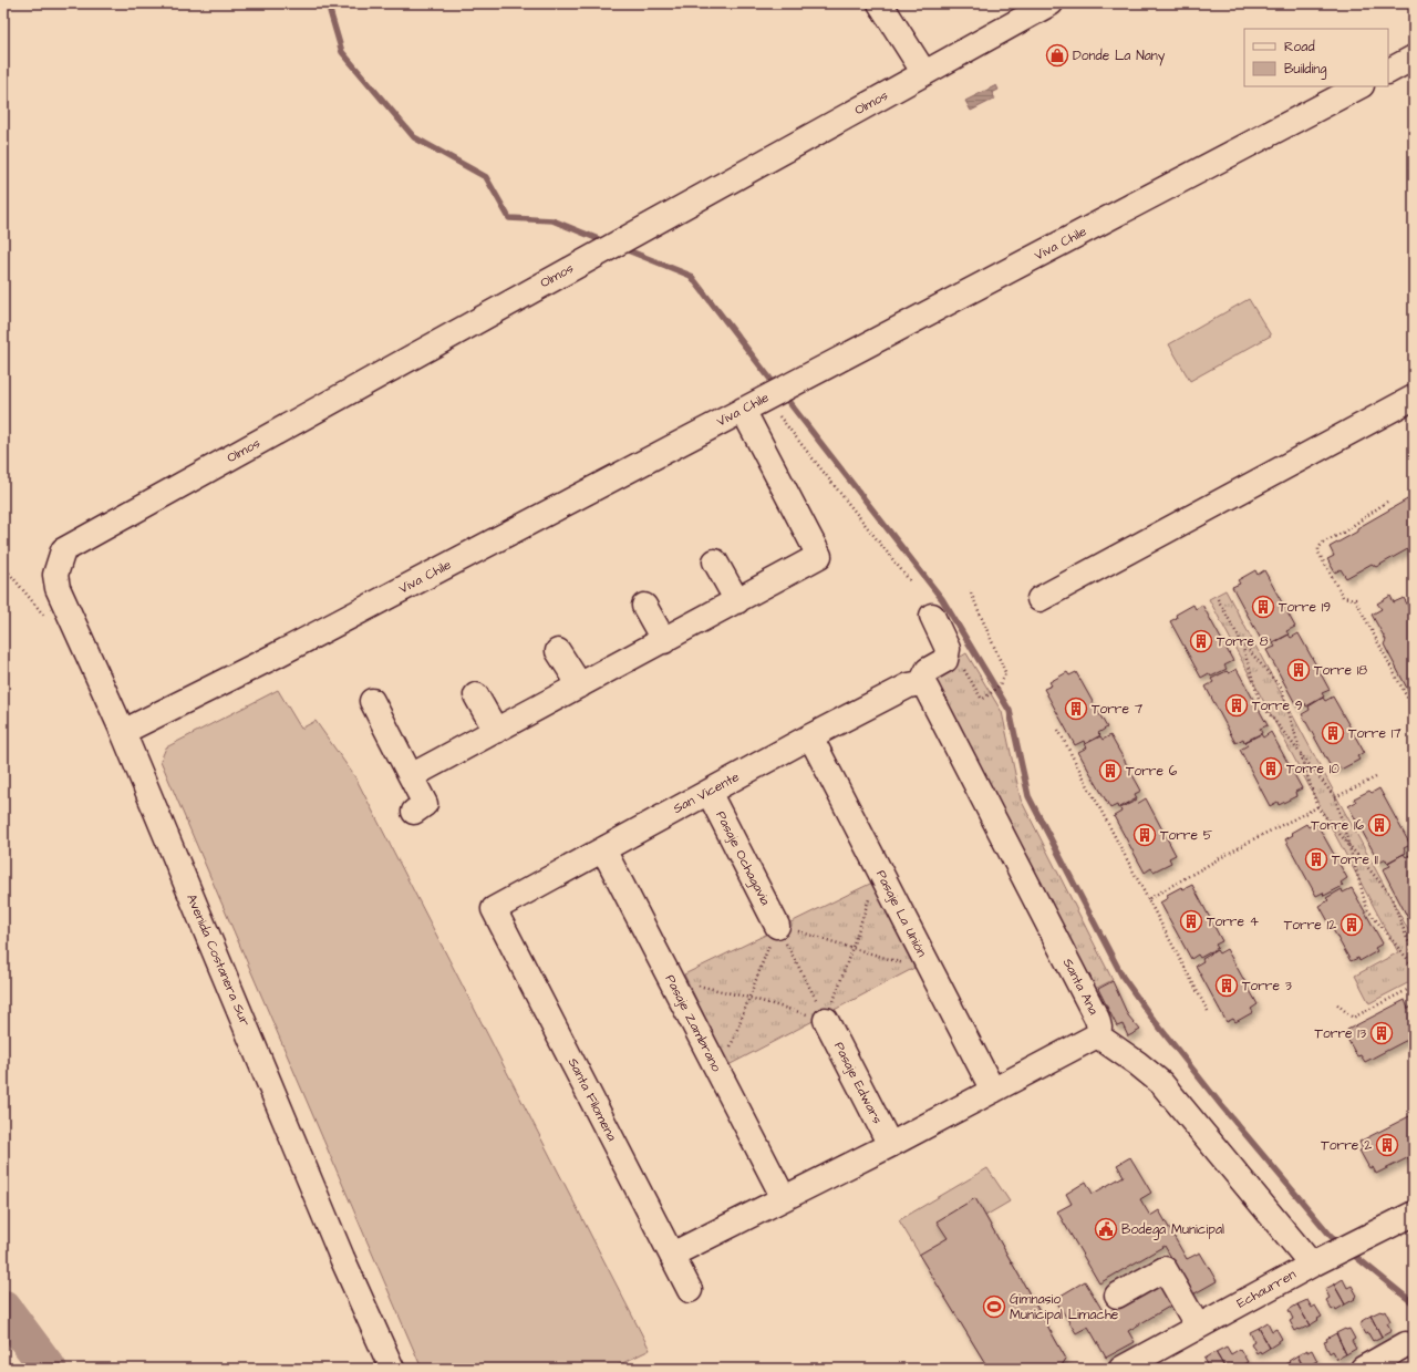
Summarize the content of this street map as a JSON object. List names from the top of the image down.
{
  "streets": {
    "street": [
      "Olmos",
      "Viva Chile",
      "San Vicente",
      "Pasaje Ochagavia",
      "Pasaje La Unión",
      "Avenida Costanera Sur",
      "Santa Ana",
      "Pasaje Zambrano",
      "Pasaje Edwars",
      "Santa Filomena",
      "Echaurren"
    ]
  },
  "crossings": [
    ["Olmos", "Avenida Costanera Sur"],
    ["Viva Chile", "Avenida Costanera Sur"],
    ["San Vicente", "Pasaje Ochagavia"],
    ["San Vicente", "Pasaje La Unión"],
    ["San Vicente", "Santa Ana"],
    ["San Vicente", "Pasaje Zambrano"],
    ["San Vicente", "Santa Filomena"]
  ],
  "places": {
    "shop": ["Donde La Nany"],
    "building": [
      "Torre 19",
      "Torre 8",
      "Torre 18",
      "Torre 9",
      "Torre 7",
      "Torre 17",
      "Torre 10",
      "Torre 6",
      "Torre 16",
      "Torre 5",
      "Torre 11",
      "Torre 4",
      "Torre 12",
      "Torre 3",
      "Torre 13",
      "Torre 2"
    ],
    "public building": ["Bodega Municipal"],
    "sports": ["Gimnasio Municipal Limache"]
  },
  "legend": ["Road", "Building"]
}
